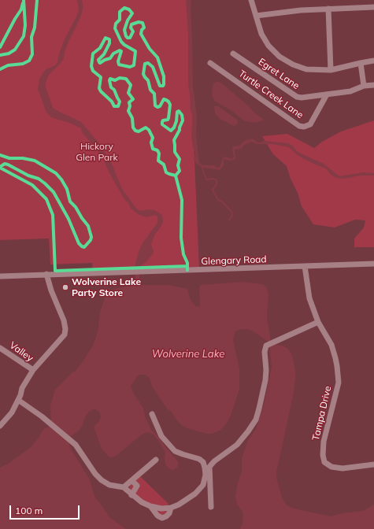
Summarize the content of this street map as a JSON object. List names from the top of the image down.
{
  "streets": {
    "street": [
      "Egret Lane",
      "Turtle Creek Lane",
      "Glengary Road",
      "Valley",
      "Tampa Drive"
    ]
  },
  "crossings": [
    ["Egret Lane", "Turtle Creek Lane"],
    ["Glengary Road", "Tampa Drive"]
  ],
  "water": ["Wolverine Lake"],
  "parks": ["Hickory Glen Park"],
  "places": ["Wolverine Lake Party Store"],
  "scale_bar": "100 m"
}
